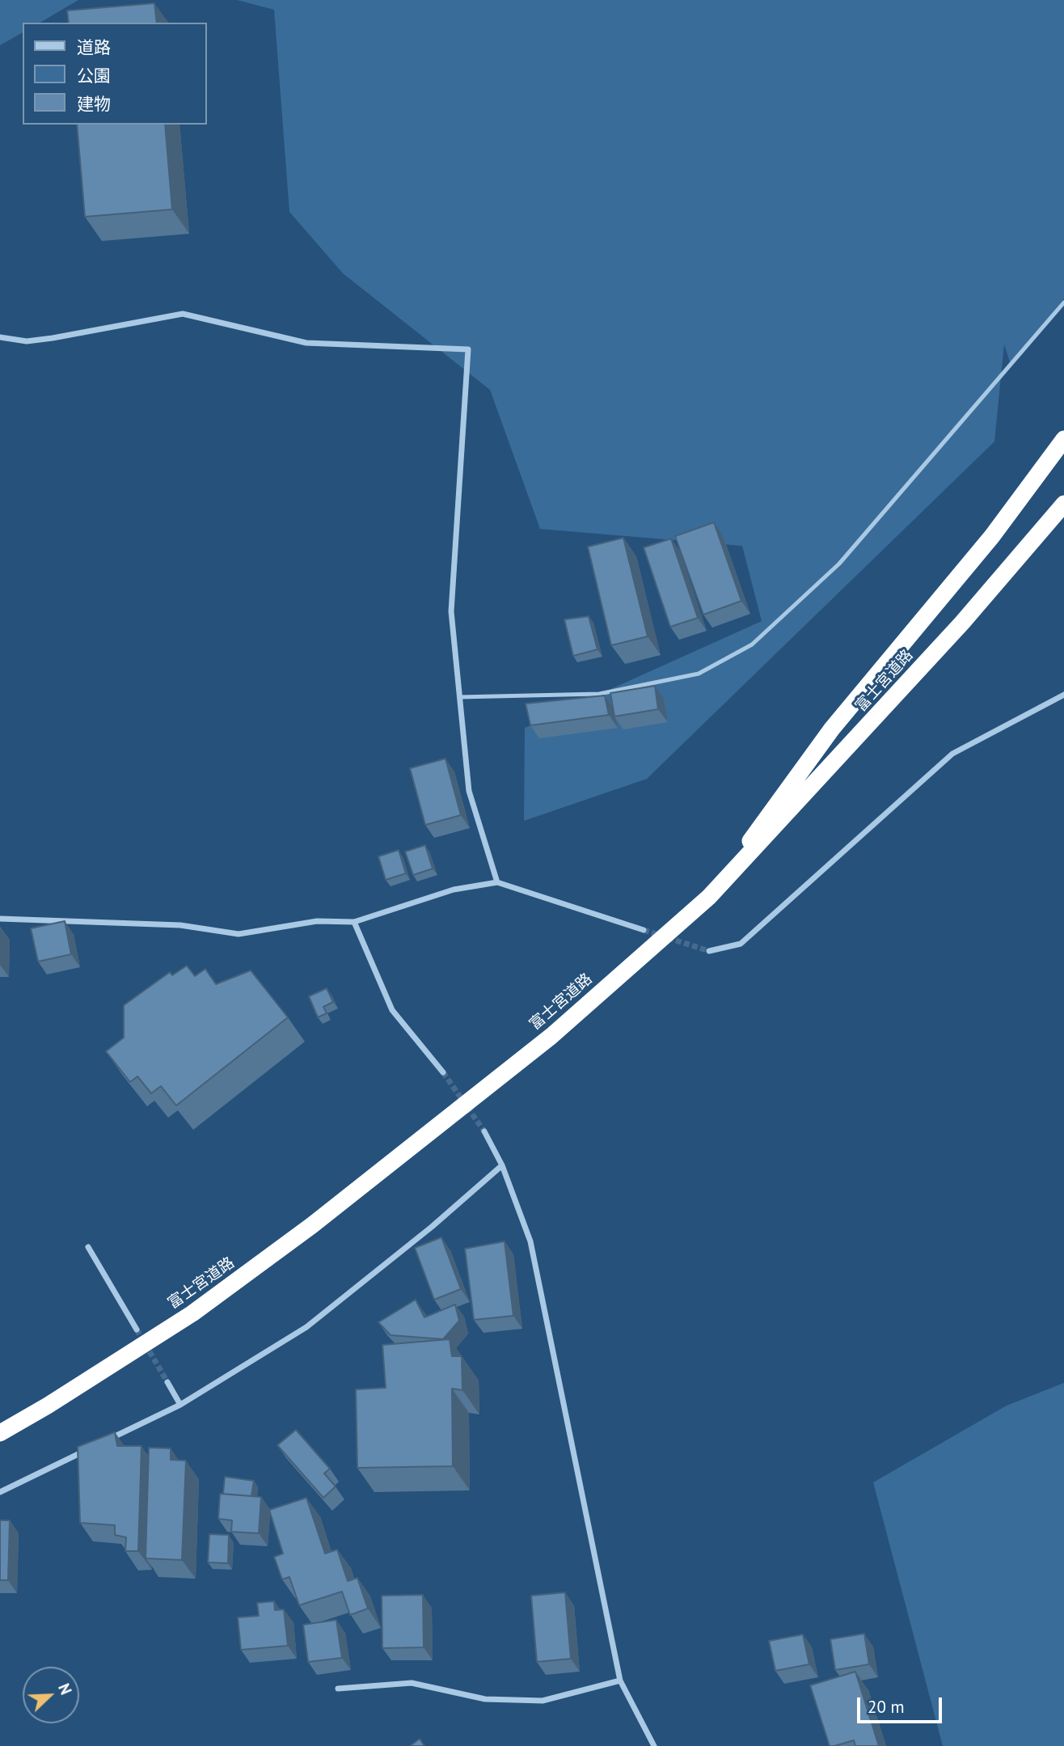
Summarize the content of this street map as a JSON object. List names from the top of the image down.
{
  "streets": {
    "highway": ["富士宮道路"]
  },
  "legend": ["道路", "公園", "建物"],
  "scale_bar": "20 m",
  "north": "top right"
}
